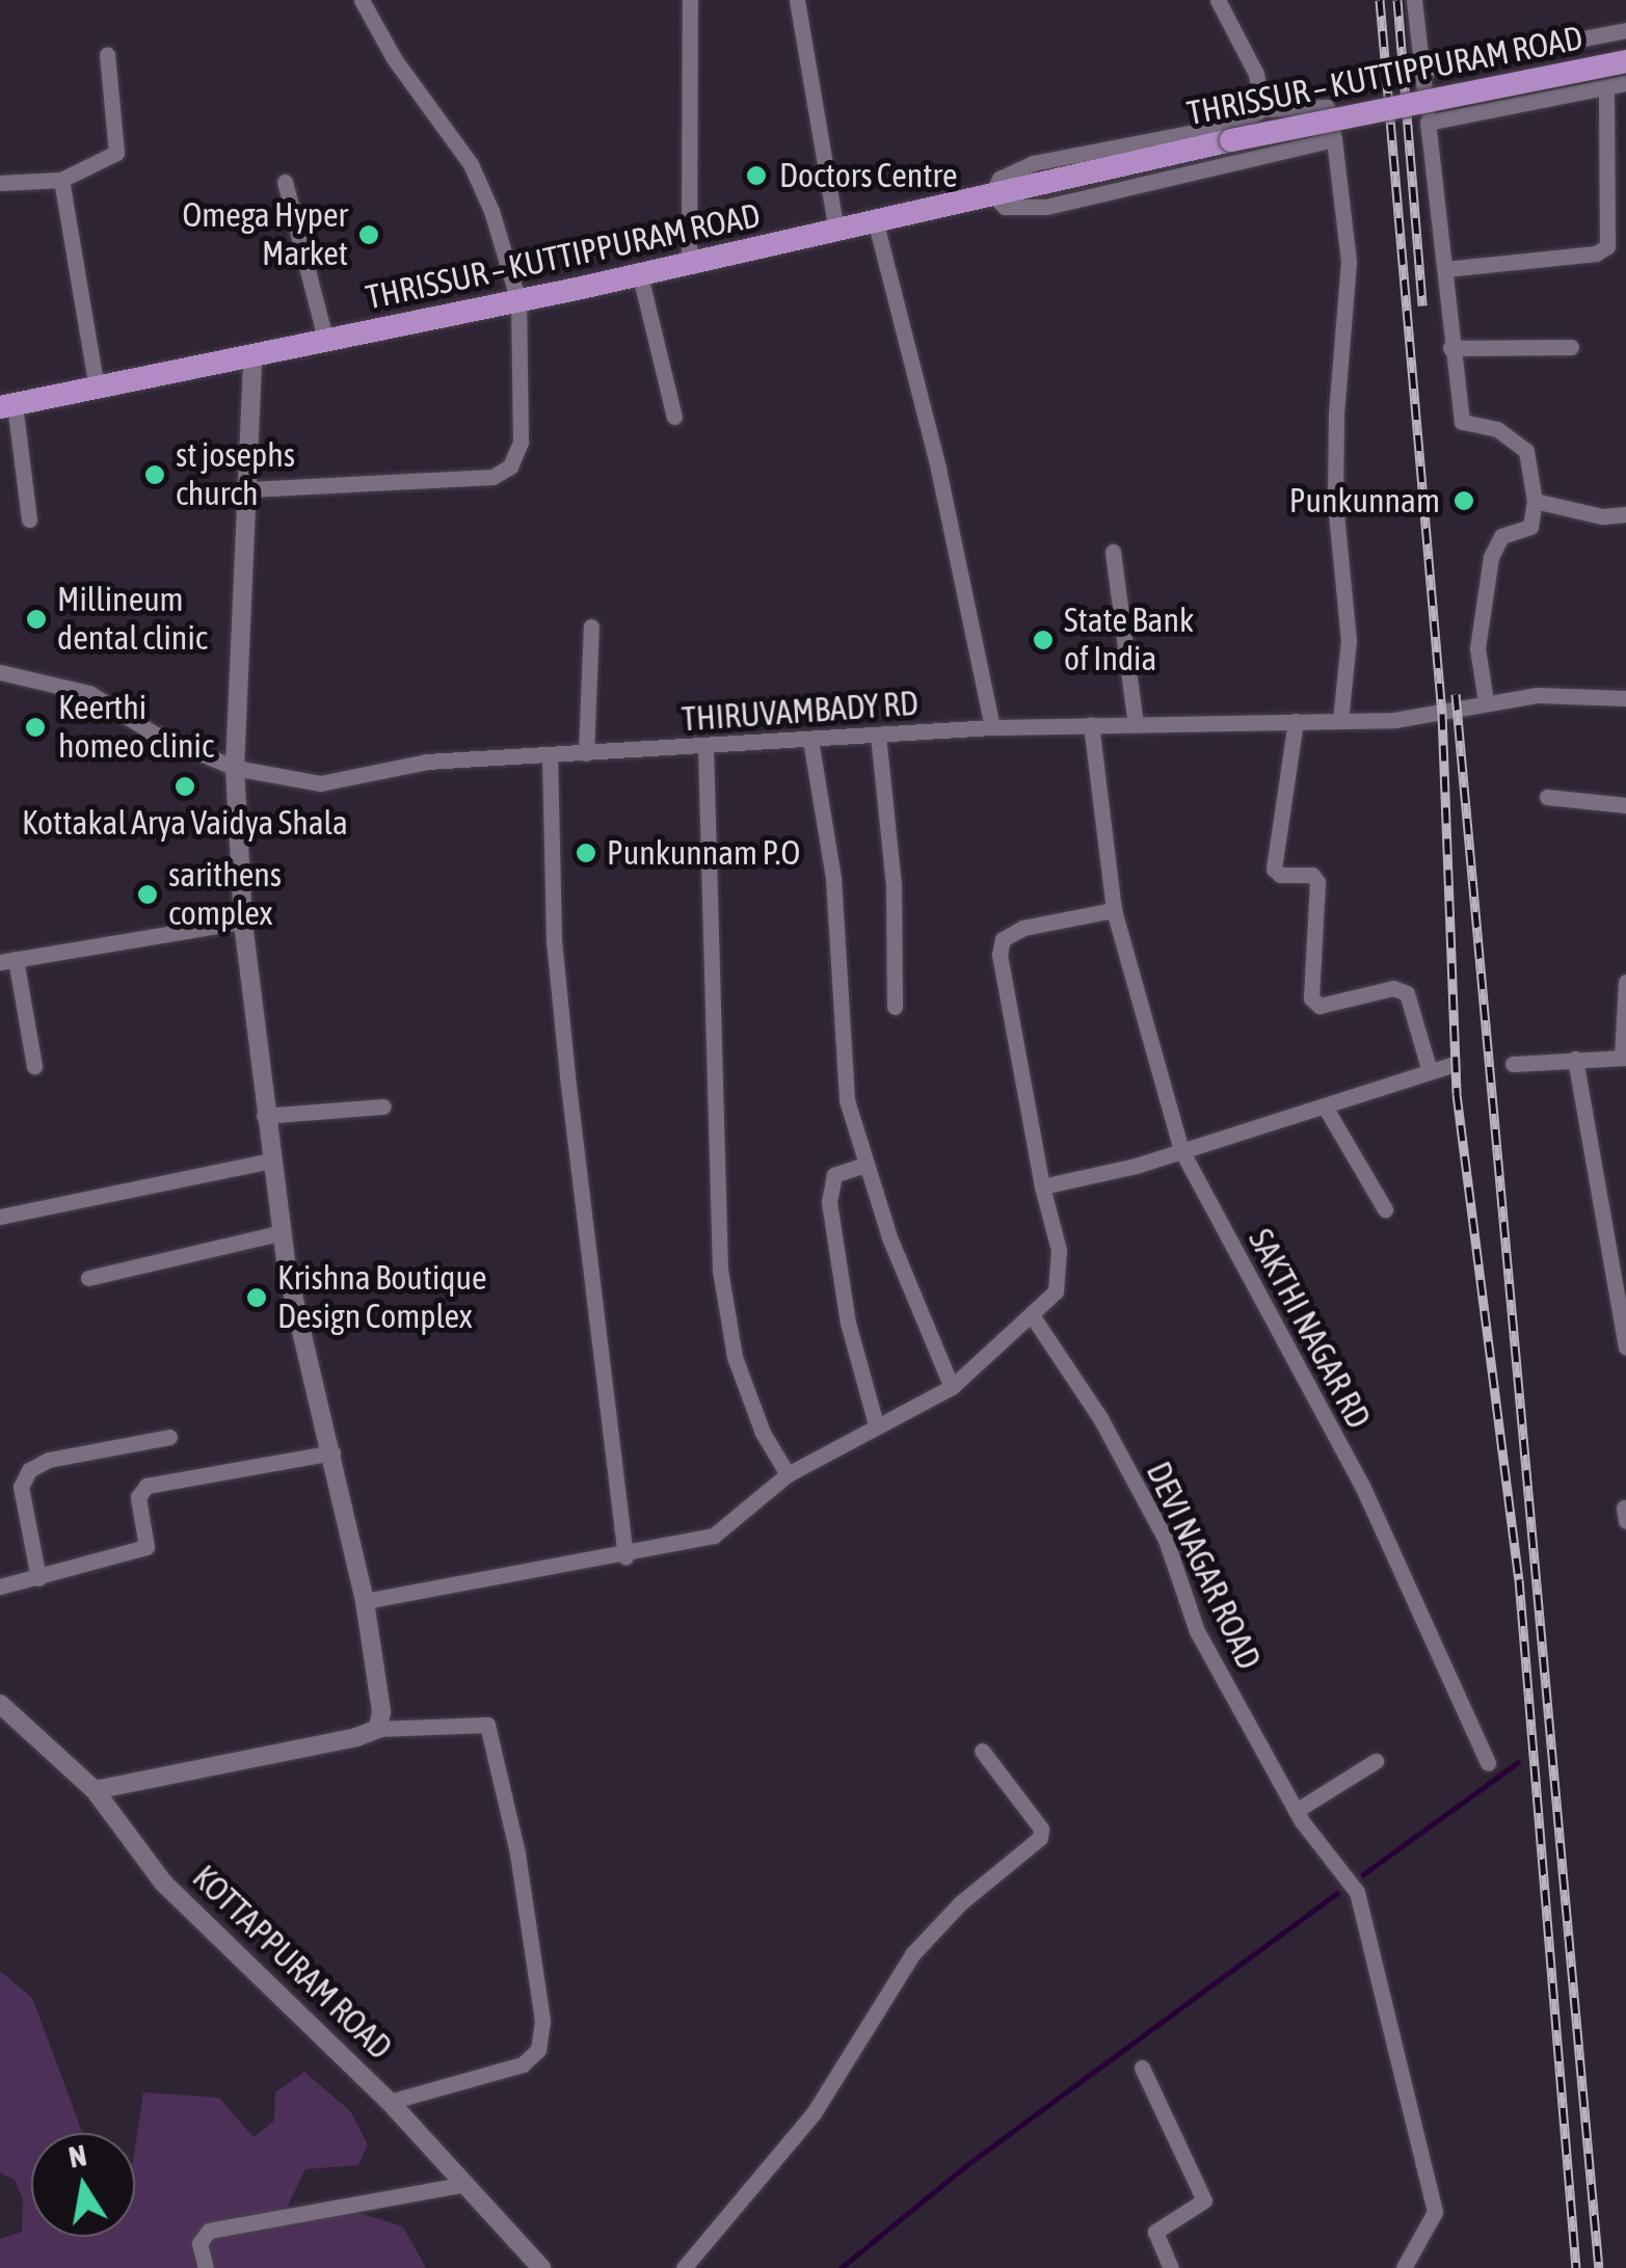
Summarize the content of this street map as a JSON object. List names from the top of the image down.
{
  "streets": {
    "main road": ["THRISSUR – KUTTIPPURAM ROAD"],
    "street": [
      "THIRUVAMBADY RD",
      "SAKTHI NAGAR RD",
      "DEVI NAGAR ROAD",
      "KOTTAPPURAM ROAD"
    ]
  },
  "crossings": [
    ["THIRUVAMBADY RD", "SAKTHI NAGAR RD"]
  ],
  "places": [
    "Doctors Centre",
    "Omega Hyper Market",
    "st josephs church",
    "Punkunnam",
    "Millineum dental clinic",
    "State Bank of India",
    "Keerthi homeo clinic",
    "Kottakal Arya Vaidya Shala",
    "Punkunnam P.O",
    "sarithens complex",
    "Krishna Boutique Design Complex"
  ],
  "north": "top"
}
